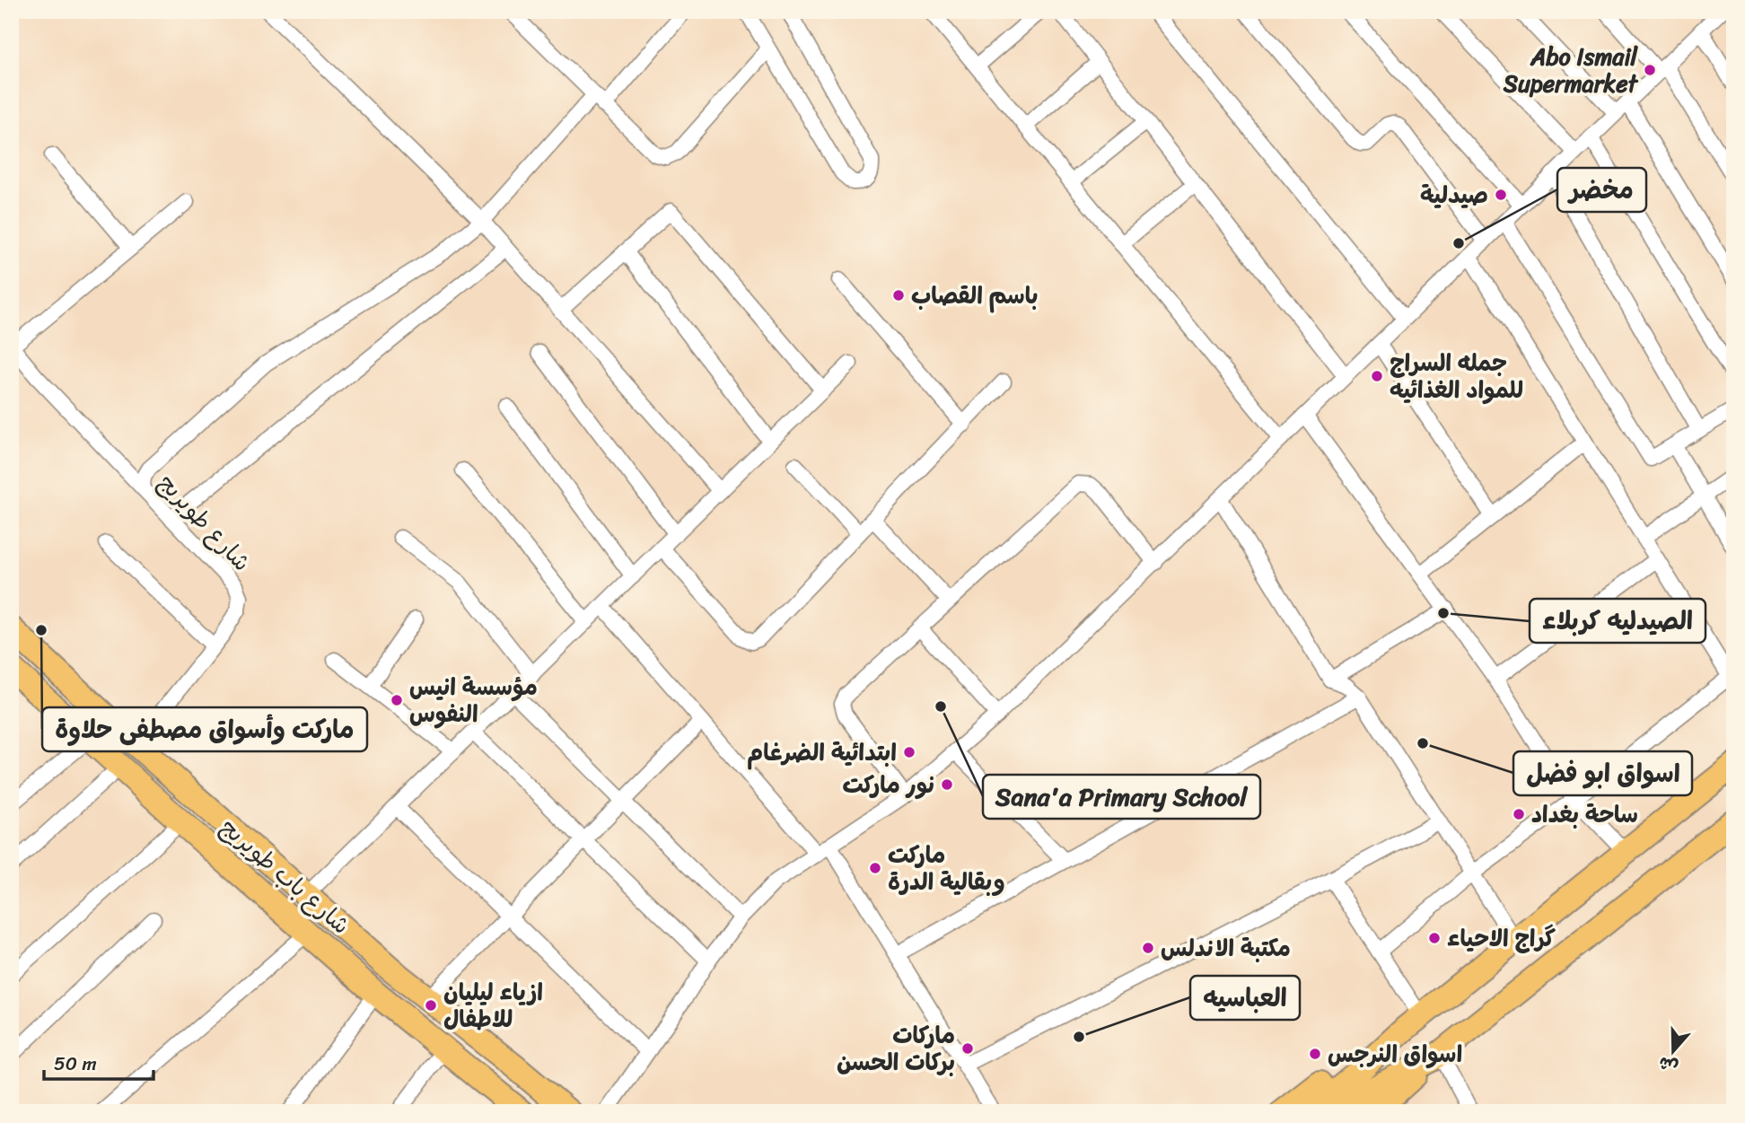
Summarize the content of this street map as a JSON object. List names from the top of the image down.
{
  "streets": {
    "main road": ["شارع باب طويريج"],
    "street": ["شارع طويريج"]
  },
  "crossings": [
    ["شارع طويريج", "شارع باب طويريج"]
  ],
  "places": [
    "Abo Ismail Supermarket",
    "صيدلية",
    "مخضر",
    "باسم القصاب",
    "جمله السراج للمواد الغذائيه",
    "الصيدليه كربلاء",
    "ماركت وأسواق مصطفى حلاوة",
    "مؤسسة انيس النفوس",
    "Sana'a Primary School",
    "اسواق ابو فضل",
    "ابتدائية الضرغام",
    "نور ماركت",
    "ساحة بغداد",
    "ماركت وبقالية الدرة",
    "گراج الاحياء",
    "مكتبة الاندلس",
    "ازياء ليليان للاطفال",
    "العباسيه",
    "ماركات بركات الحسن",
    "اسواق النرجس"
  ],
  "scale_bar": "50 m",
  "north": "bottom"
}
